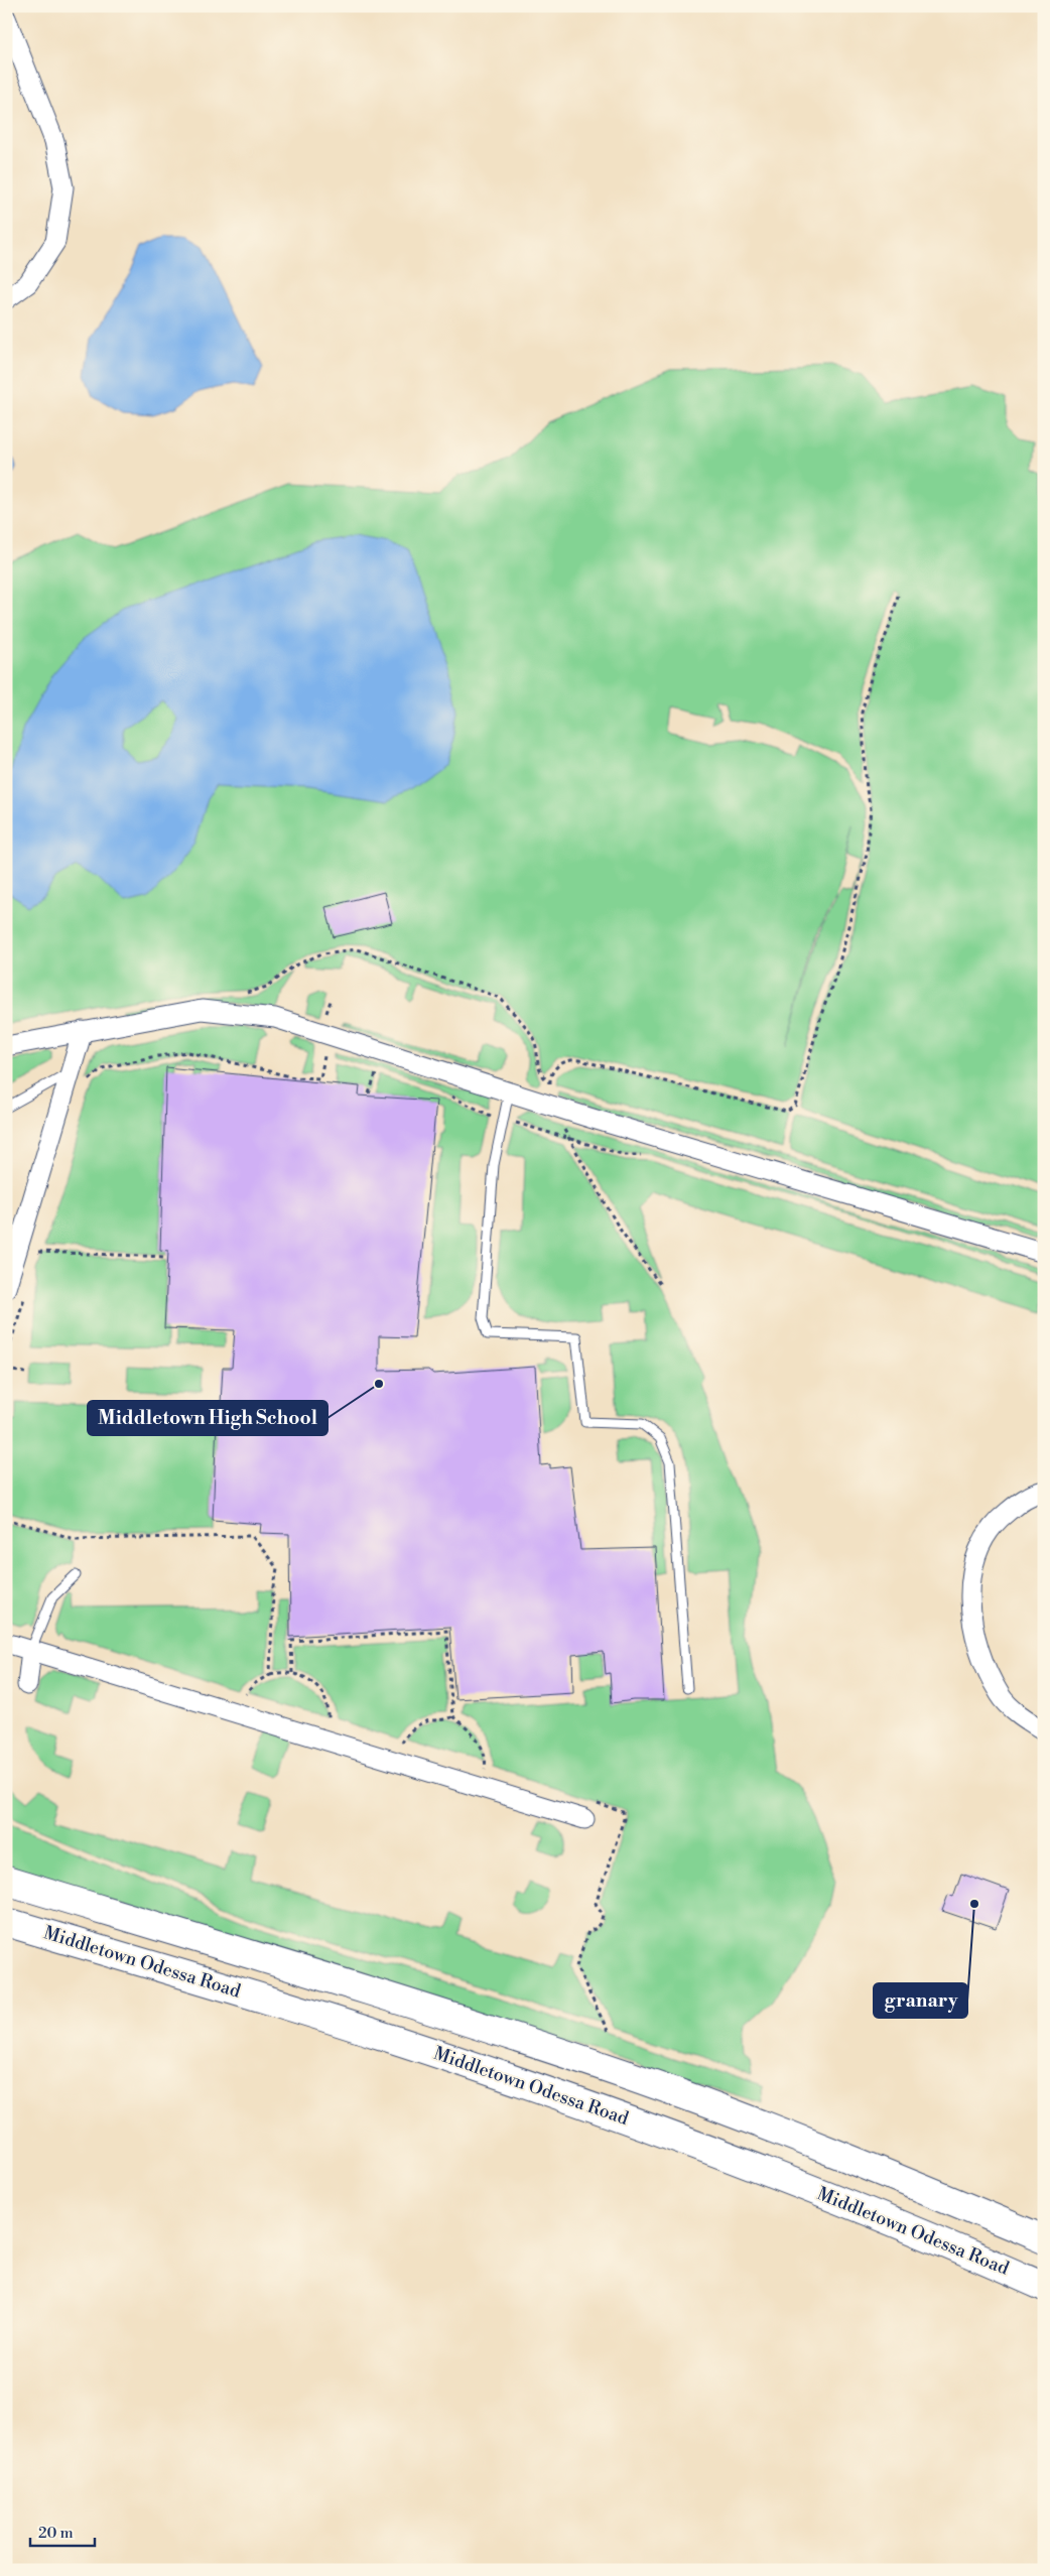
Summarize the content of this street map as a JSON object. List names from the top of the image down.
{
  "streets": {
    "main road": ["Middletown Odessa Road"]
  },
  "places": ["Middletown High School", "granary"],
  "scale_bar": "20 m"
}
